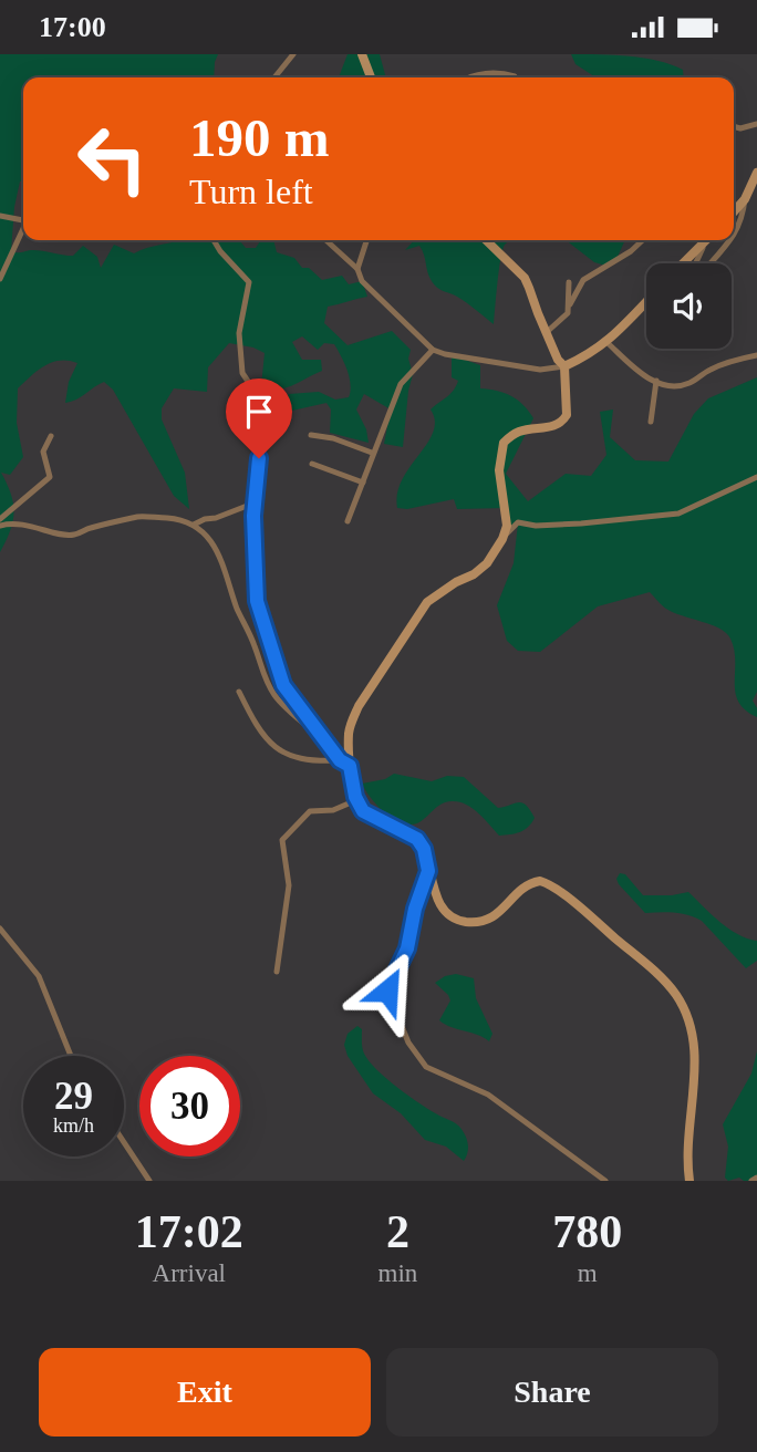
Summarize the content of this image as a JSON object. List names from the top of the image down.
{
  "page": {
    "status": "17:00",
    "turn": ["190 m", "Turn left"],
    "speed": "29 km/h",
    "limit": "30",
    "eta": [
      "17:02",
      "Arrival",
      "2",
      "min",
      "780",
      "m"
    ],
    "buttons": ["Exit", "Share"]
  }
}
